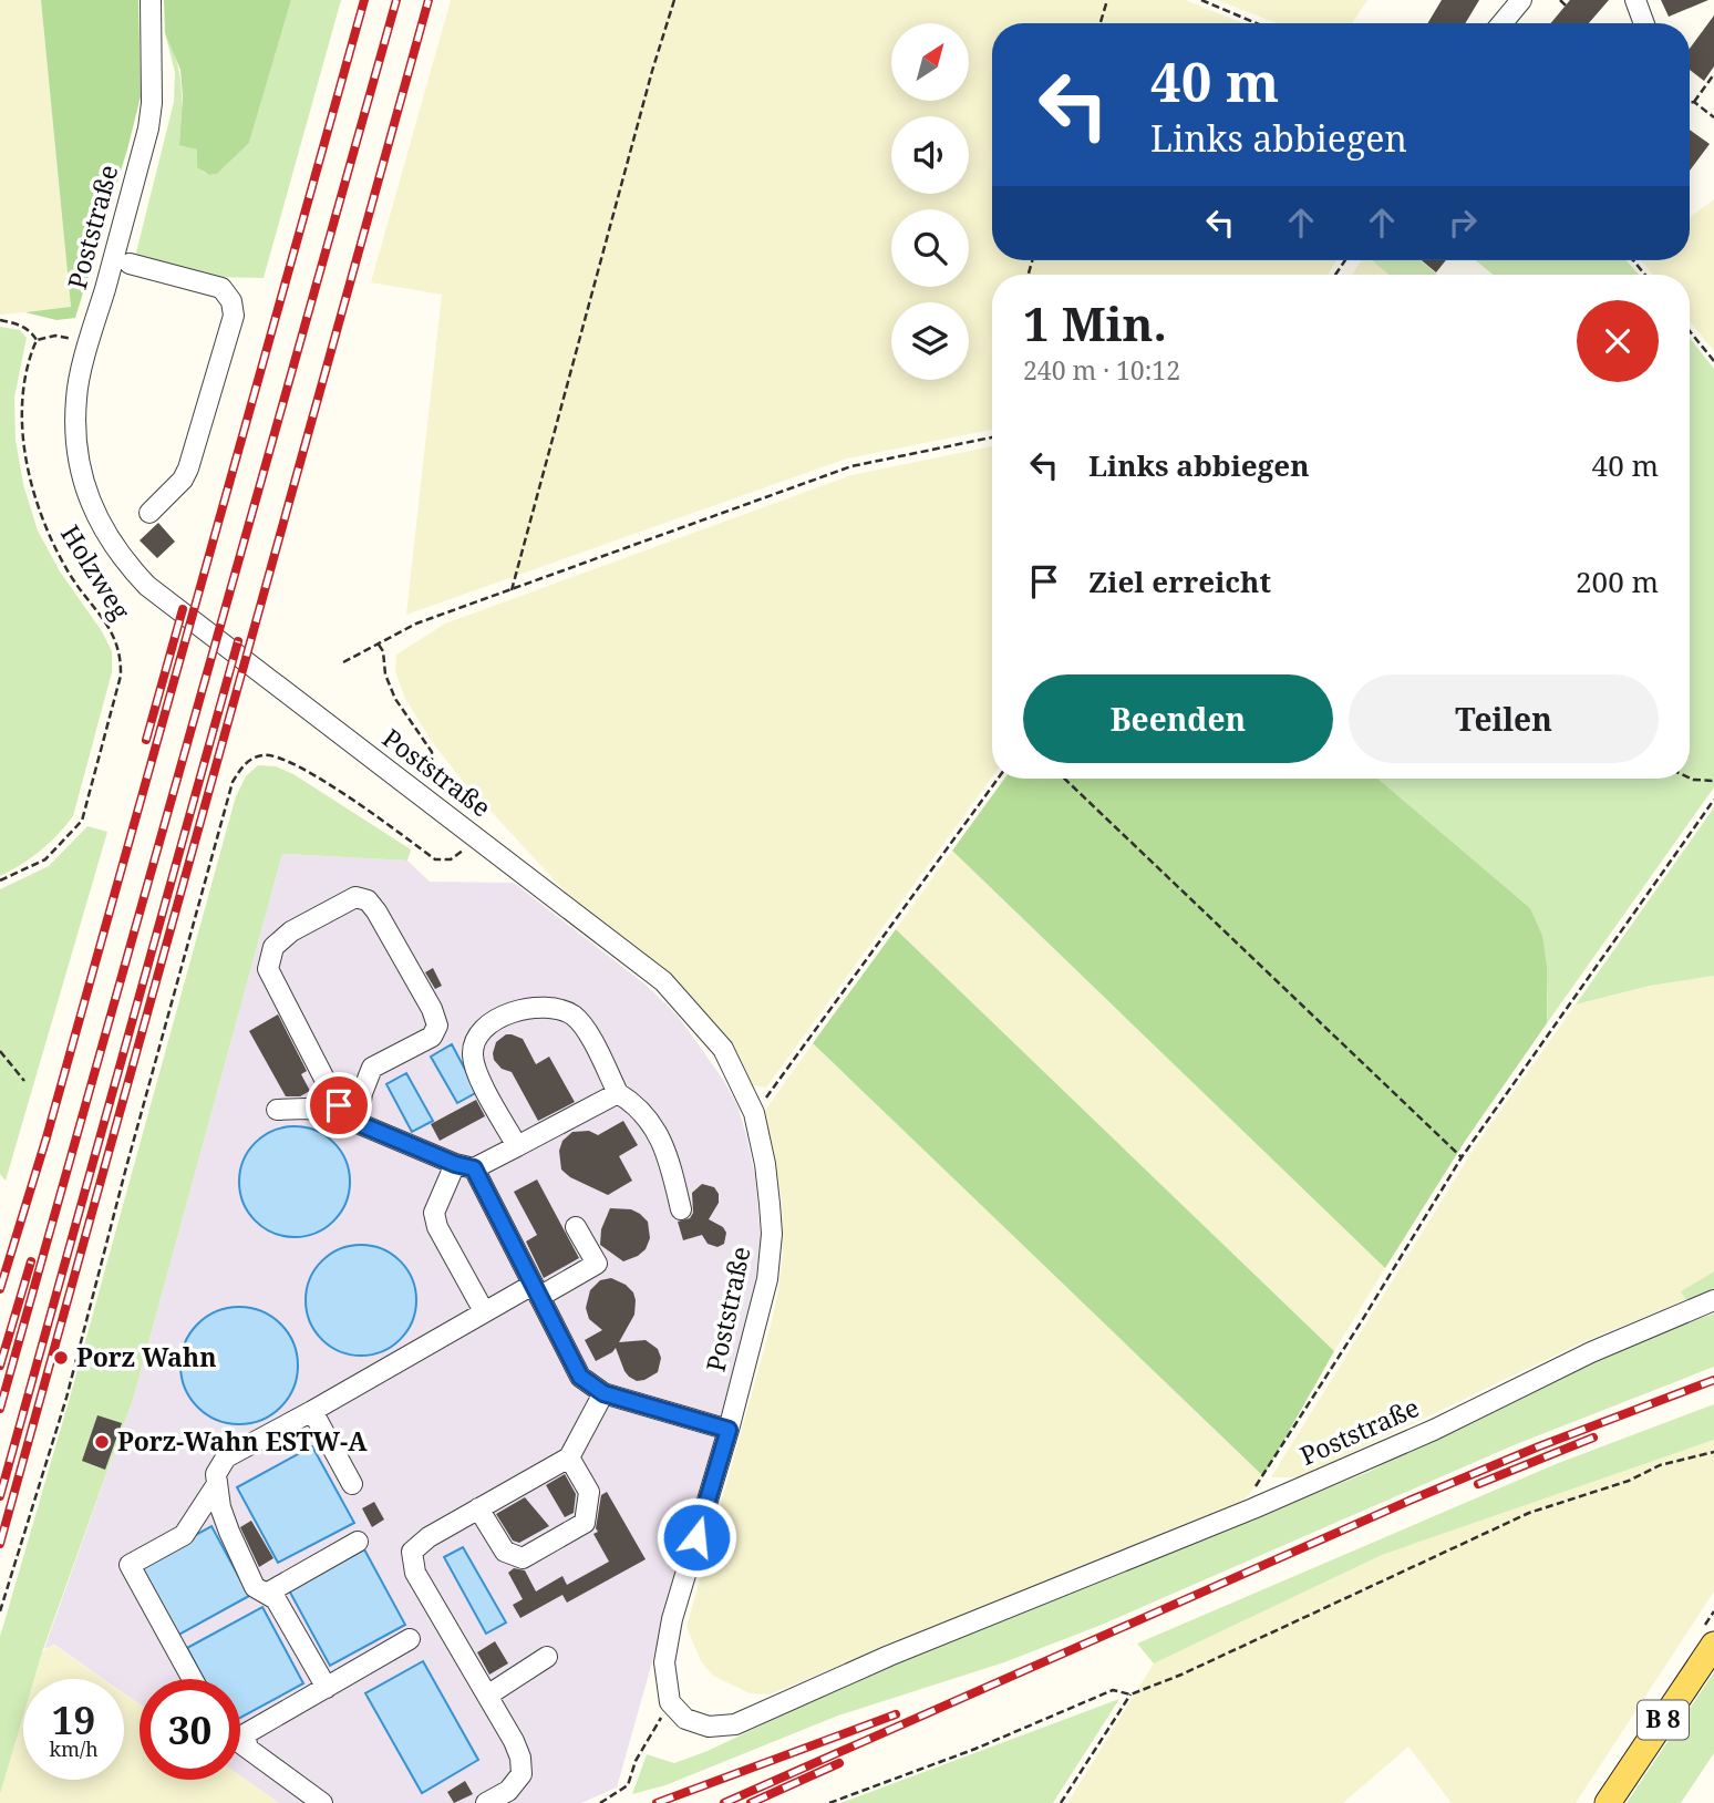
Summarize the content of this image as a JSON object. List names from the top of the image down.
{
  "streets": {
    "main road": ["B 8"],
    "street": ["Poststraße"],
    "path": ["Holzweg"]
  },
  "places": ["Porz Wahn", "Porz-Wahn ESTW-A"],
  "north": "top right",
  "page": {
    "turn": ["40 m", "Links abbiegen"],
    "heading": ["1 Min.", "240 m · 10:12"],
    "list": [
      {
        "name": "Links abbiegen",
        "value": "40 m"
      },
      {
        "name": "Ziel erreicht",
        "value": "200 m"
      }
    ],
    "buttons": ["Beenden", "Teilen"],
    "speed": "19 km/h",
    "limit": "30"
  }
}
